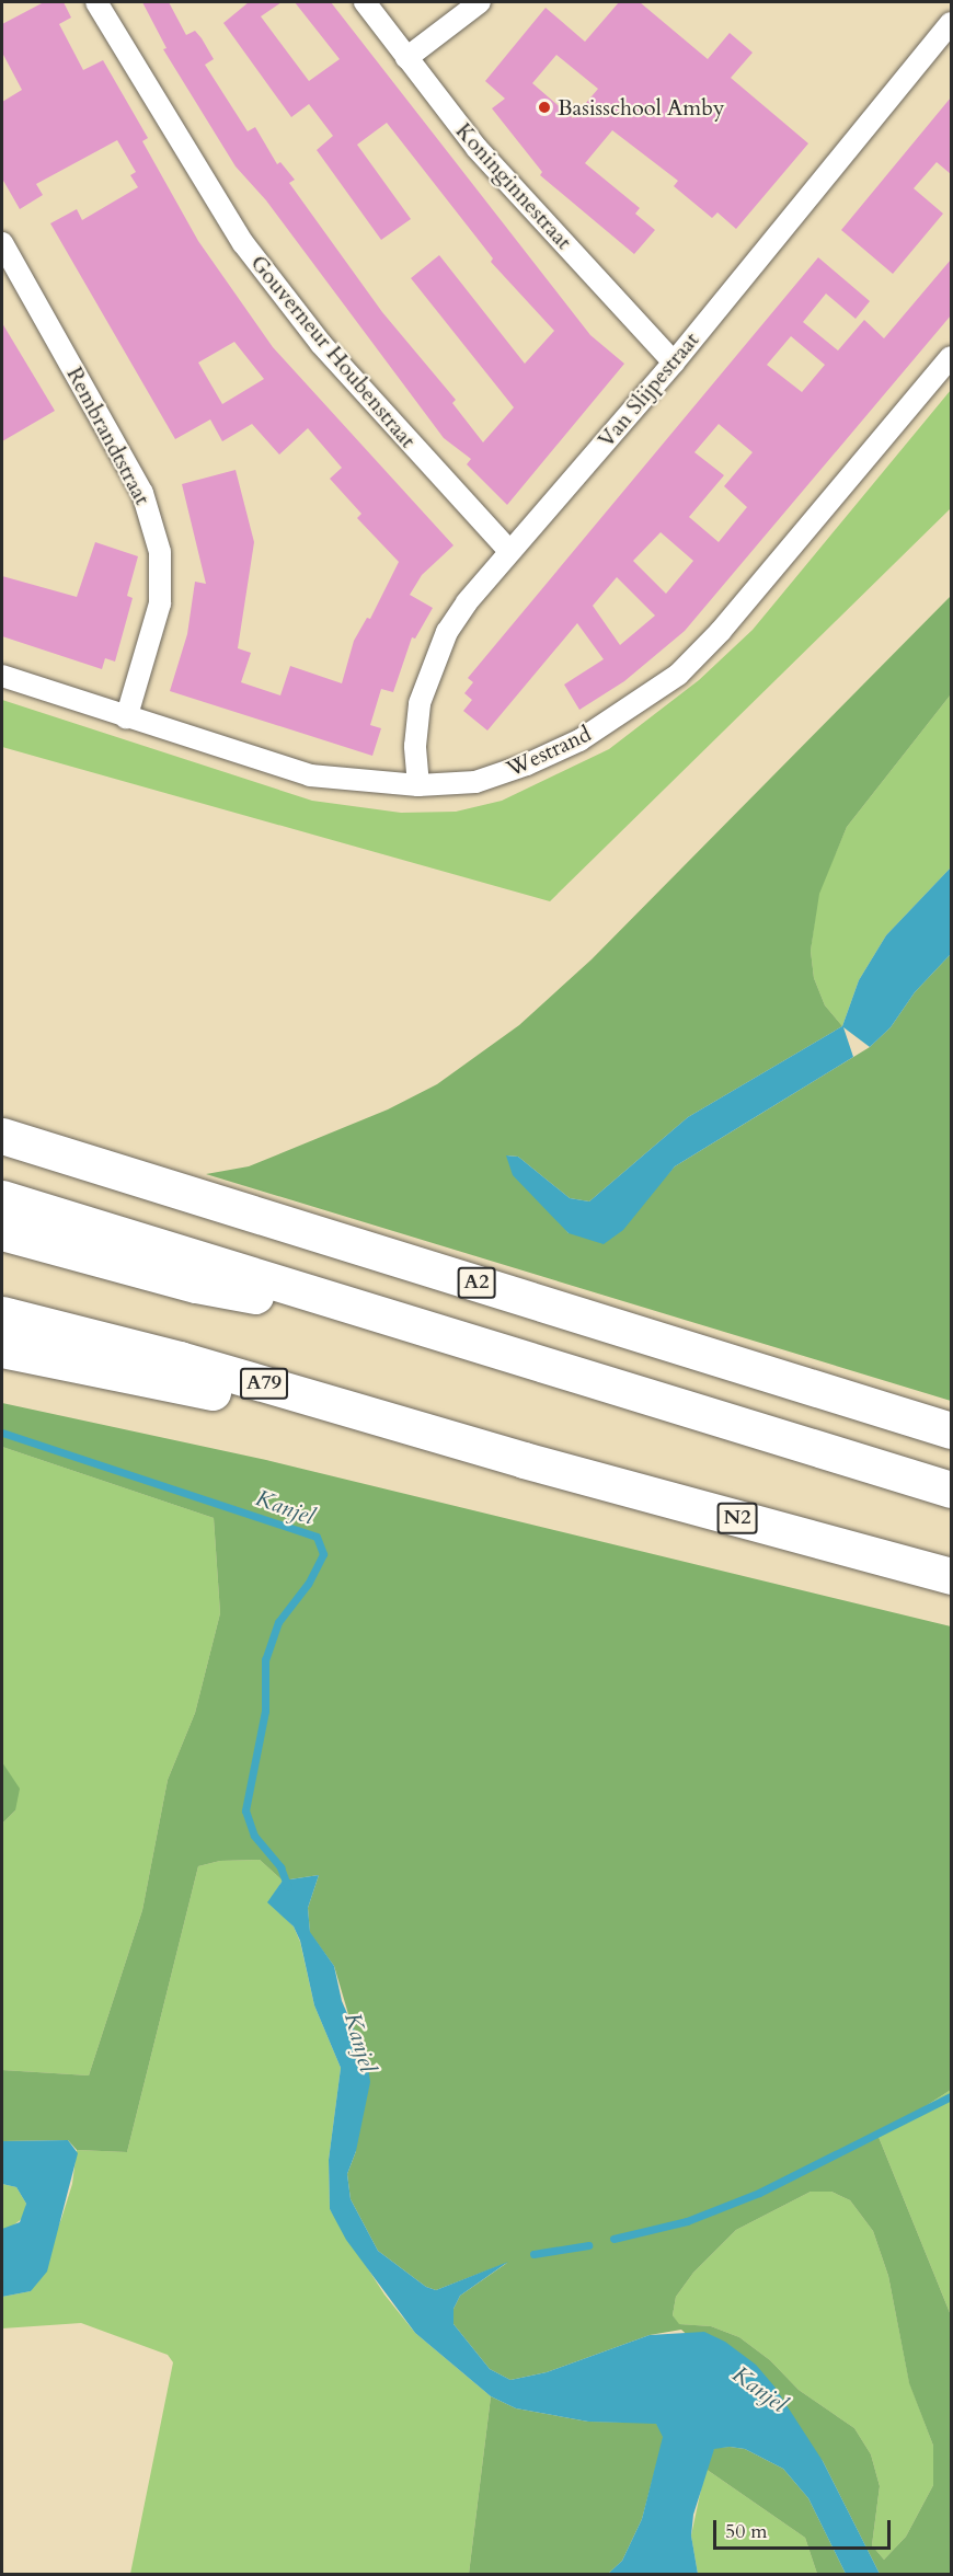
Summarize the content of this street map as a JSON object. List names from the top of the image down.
{
  "streets": {
    "highway": ["A2", "A79", "N2"],
    "street": [
      "Koninginnestraat",
      "Gouverneur Houbenstraat",
      "Van Slijpestraat",
      "Rembrandtstraat",
      "Westrand"
    ]
  },
  "crossings": [
    ["Koninginnestraat", "Van Slijpestraat"],
    ["Gouverneur Houbenstraat", "Van Slijpestraat"],
    ["Van Slijpestraat", "Westrand"],
    ["Rembrandtstraat", "Westrand"],
    ["A79", "N2"]
  ],
  "water": ["Kanjel"],
  "places": ["Basisschool Amby"],
  "scale_bar": "50 m"
}
